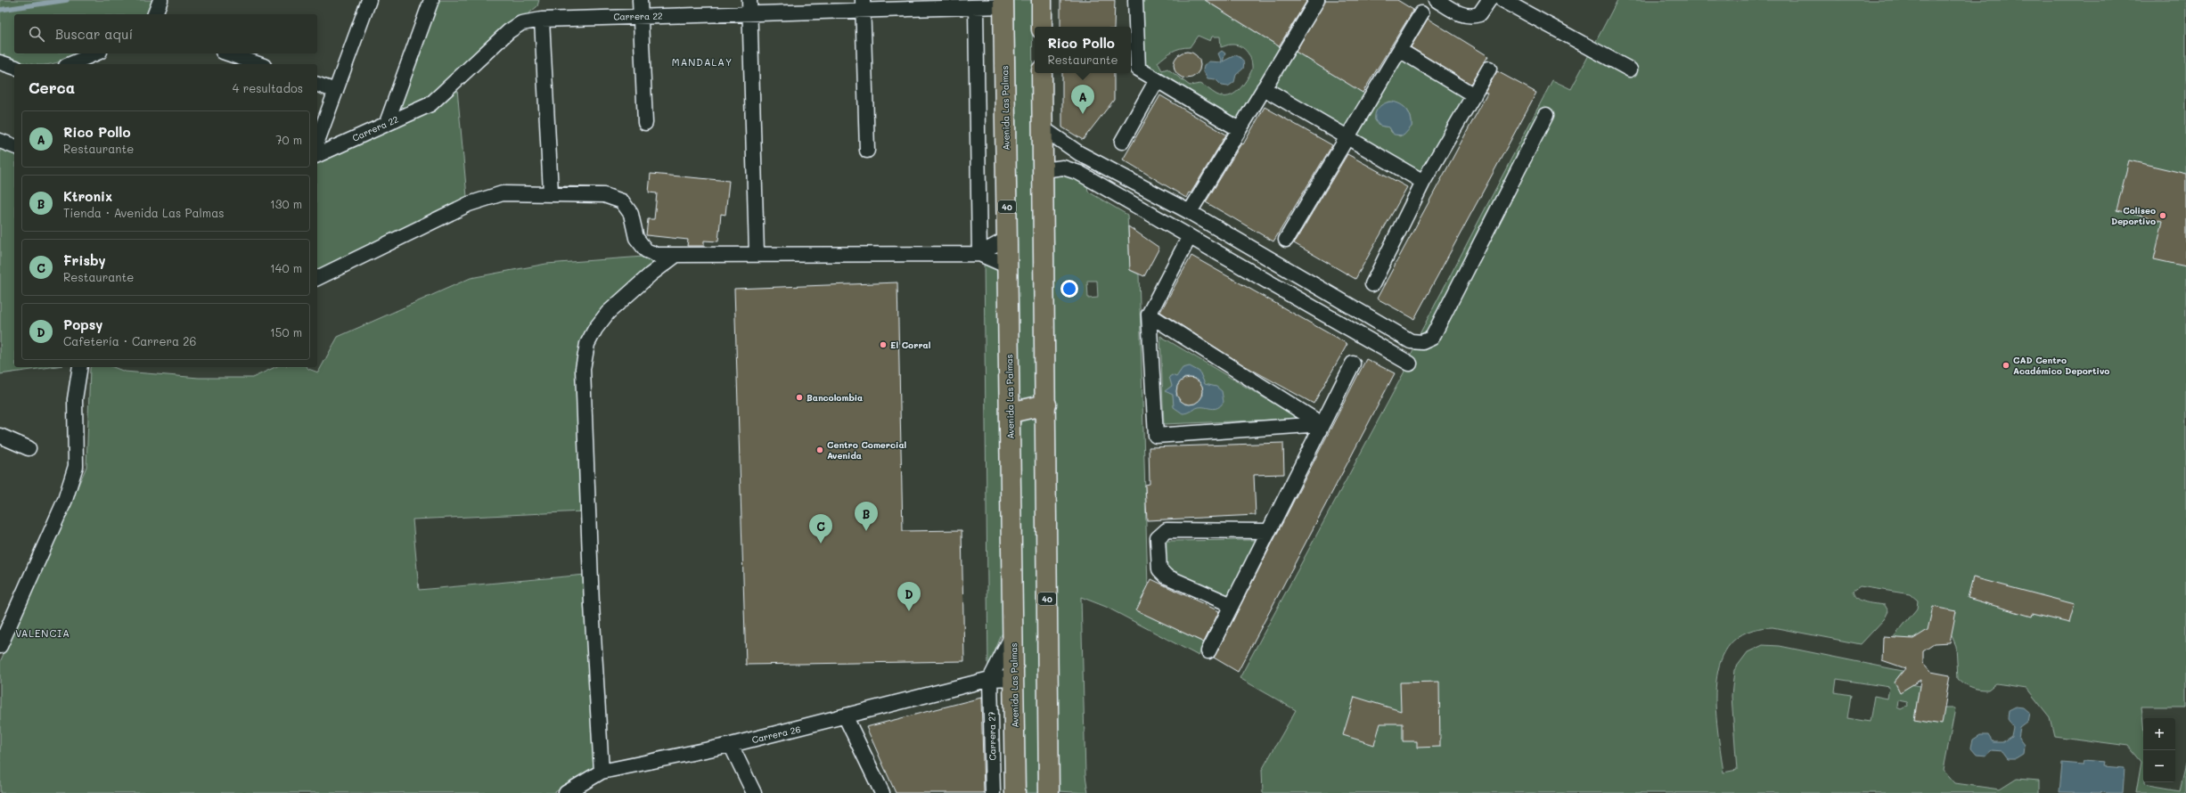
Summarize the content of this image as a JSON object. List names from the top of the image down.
{
  "streets": {
    "main road": ["Avenida Las Palmas", "40"],
    "street": ["Carrera 22", "Carrera 26", "Carrera 27"]
  },
  "crossings": [
    ["Carrera 22", "Avenida Las Palmas"],
    ["Avenida Las Palmas", "Carrera 26"],
    ["Carrera 26", "Carrera 27"]
  ],
  "districts": ["MANDALAY", "VALENCIA"],
  "places": [
    "Coliseo Deportivo",
    "El Corral",
    "CAD Centro Académico Deportivo",
    "Bancolombia",
    "Centro Comercial Avenida"
  ],
  "page": {
    "search": "Buscar aquí",
    "popup": ["Rico Pollo", "Restaurante"],
    "heading": ["Cerca", "4 resultados"],
    "pins": [
      "A",
      "B",
      "C",
      "D"
    ],
    "list": [
      {
        "mark": "A",
        "name": "Rico Pollo",
        "note": "Restaurante",
        "value": "70 m"
      },
      {
        "mark": "B",
        "name": "Ktronix",
        "note": "Tienda · Avenida Las Palmas",
        "value": "130 m"
      },
      {
        "mark": "C",
        "name": "Frisby",
        "note": "Restaurante",
        "value": "140 m"
      },
      {
        "mark": "D",
        "name": "Popsy",
        "note": "Cafetería · Carrera 26",
        "value": "150 m"
      }
    ],
    "map_buttons": ["+", "−"]
  }
}
